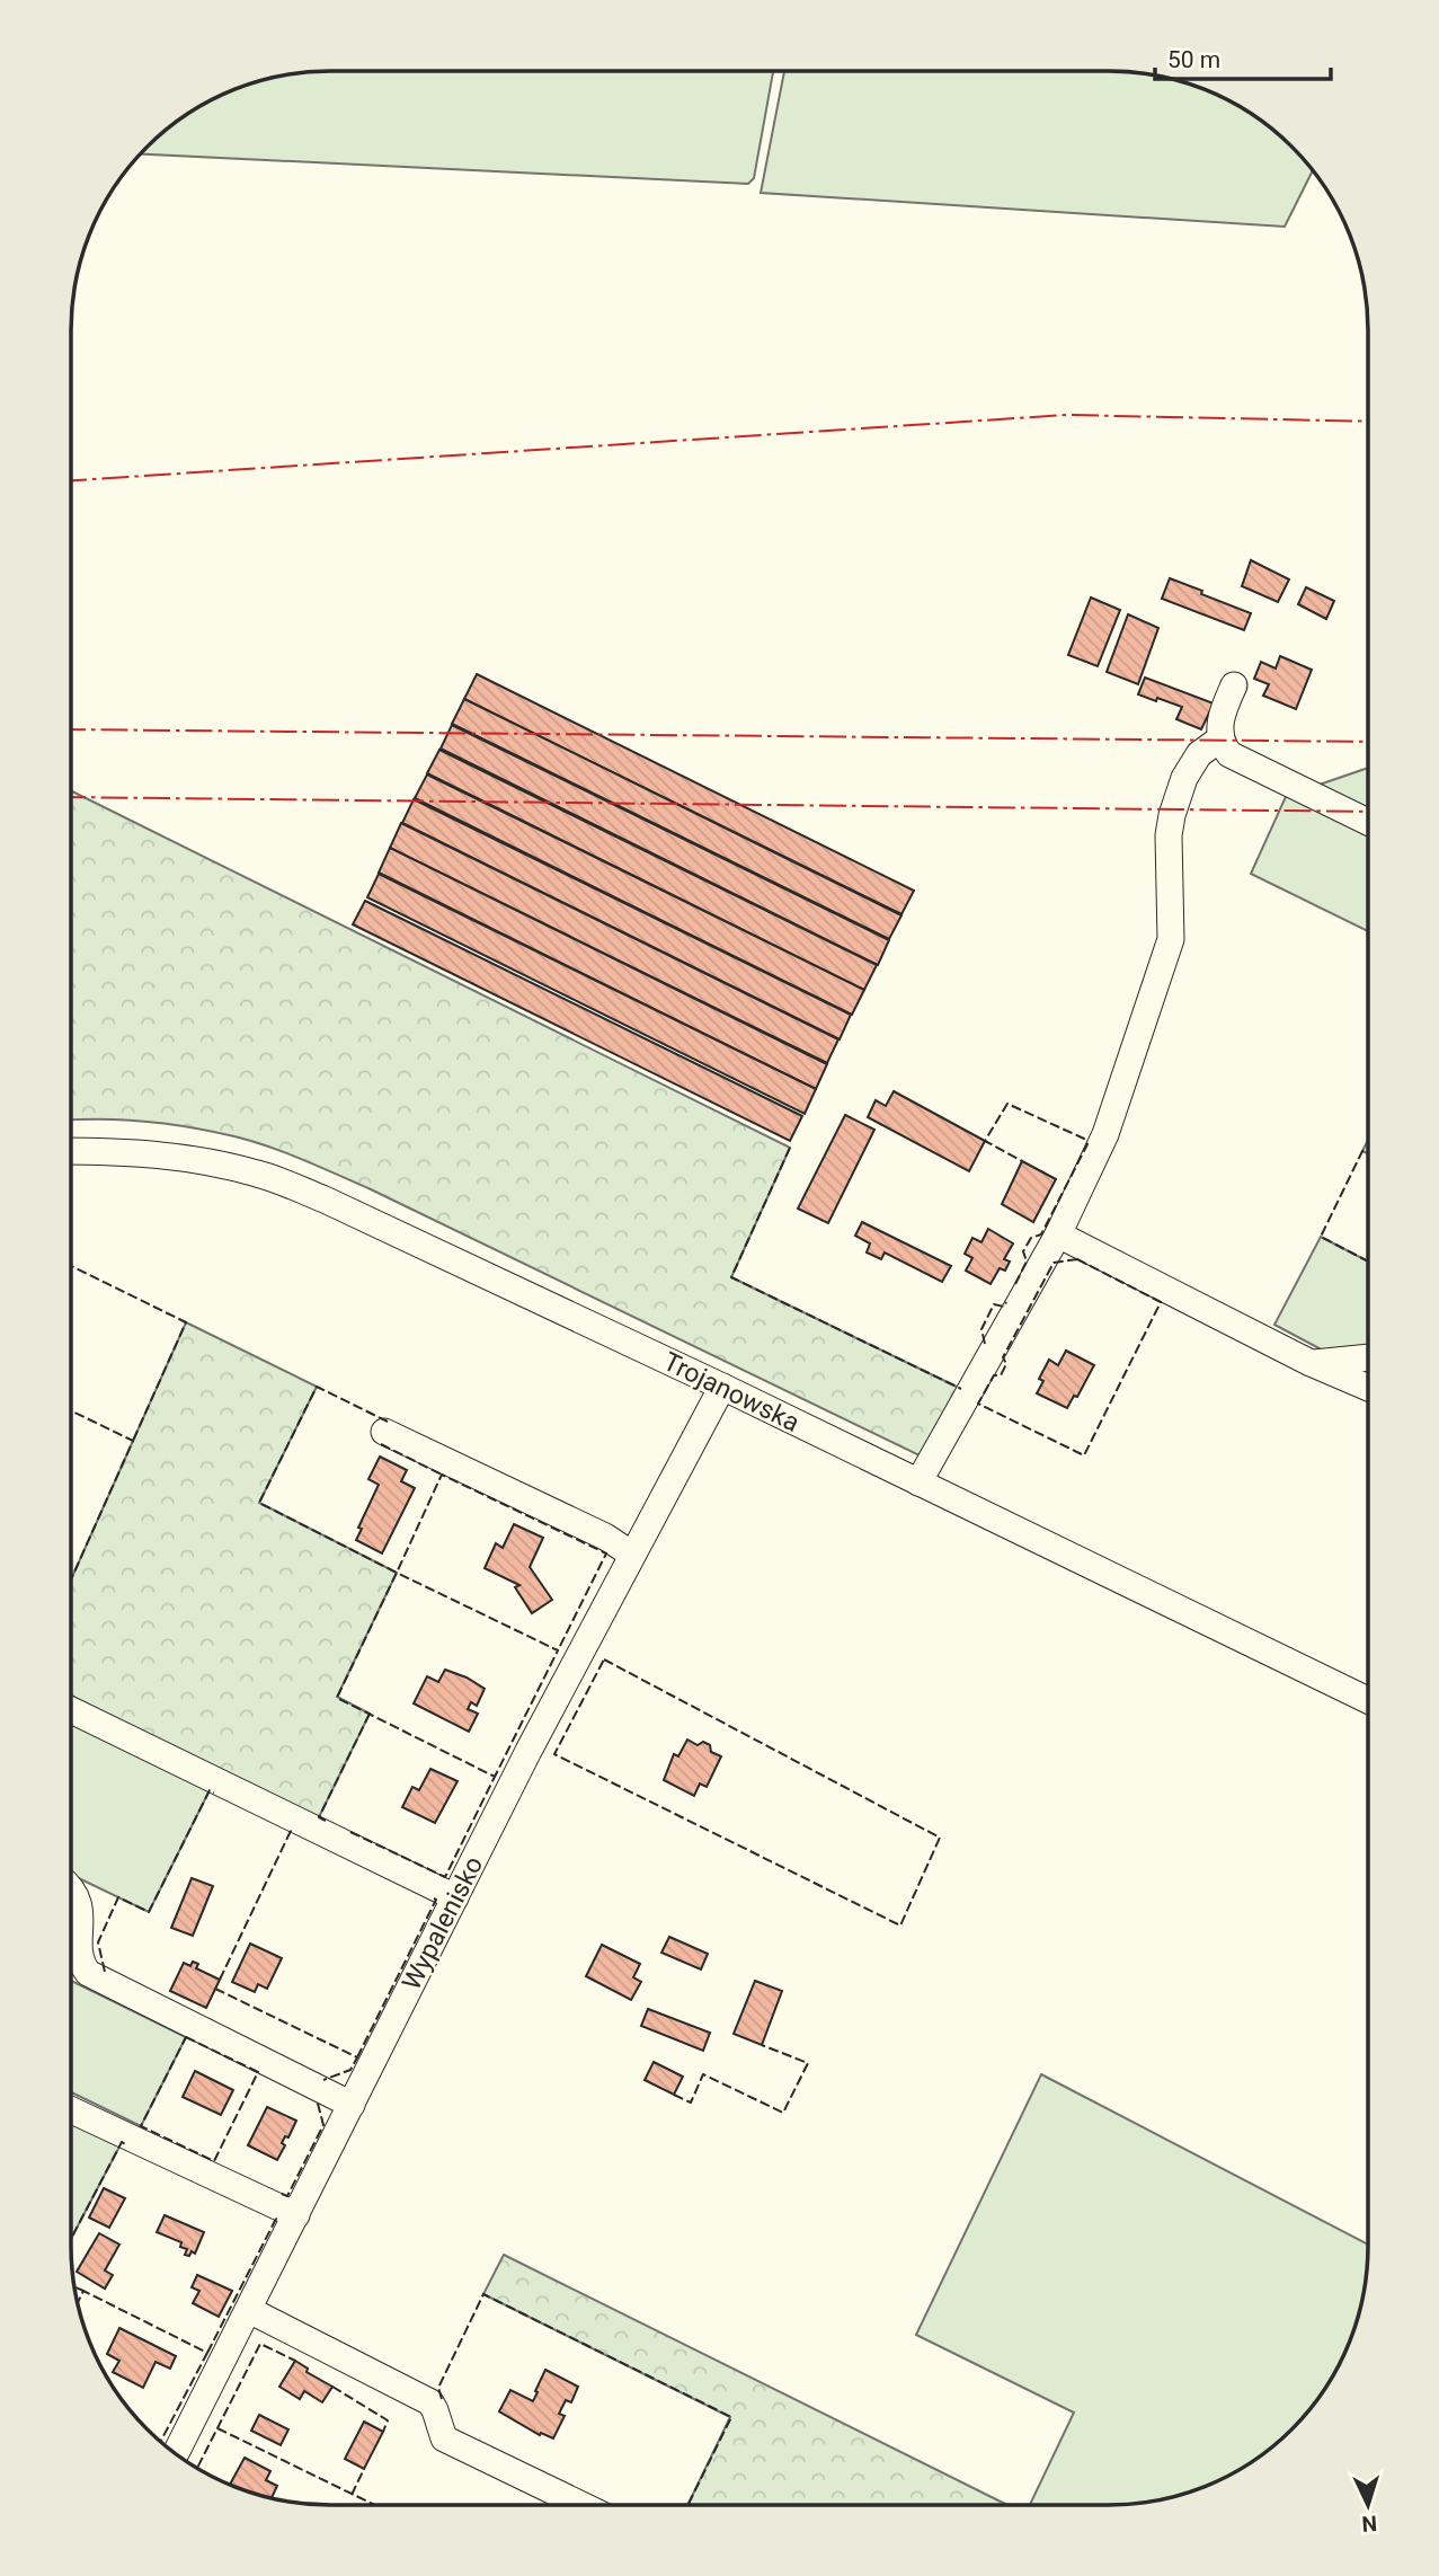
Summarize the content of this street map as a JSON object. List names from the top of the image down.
{
  "streets": {
    "street": ["Trojanowska", "Wypalenisko"]
  },
  "crossings": [
    ["Trojanowska", "Wypalenisko"]
  ],
  "scale_bar": "50 m",
  "north": "bottom"
}
